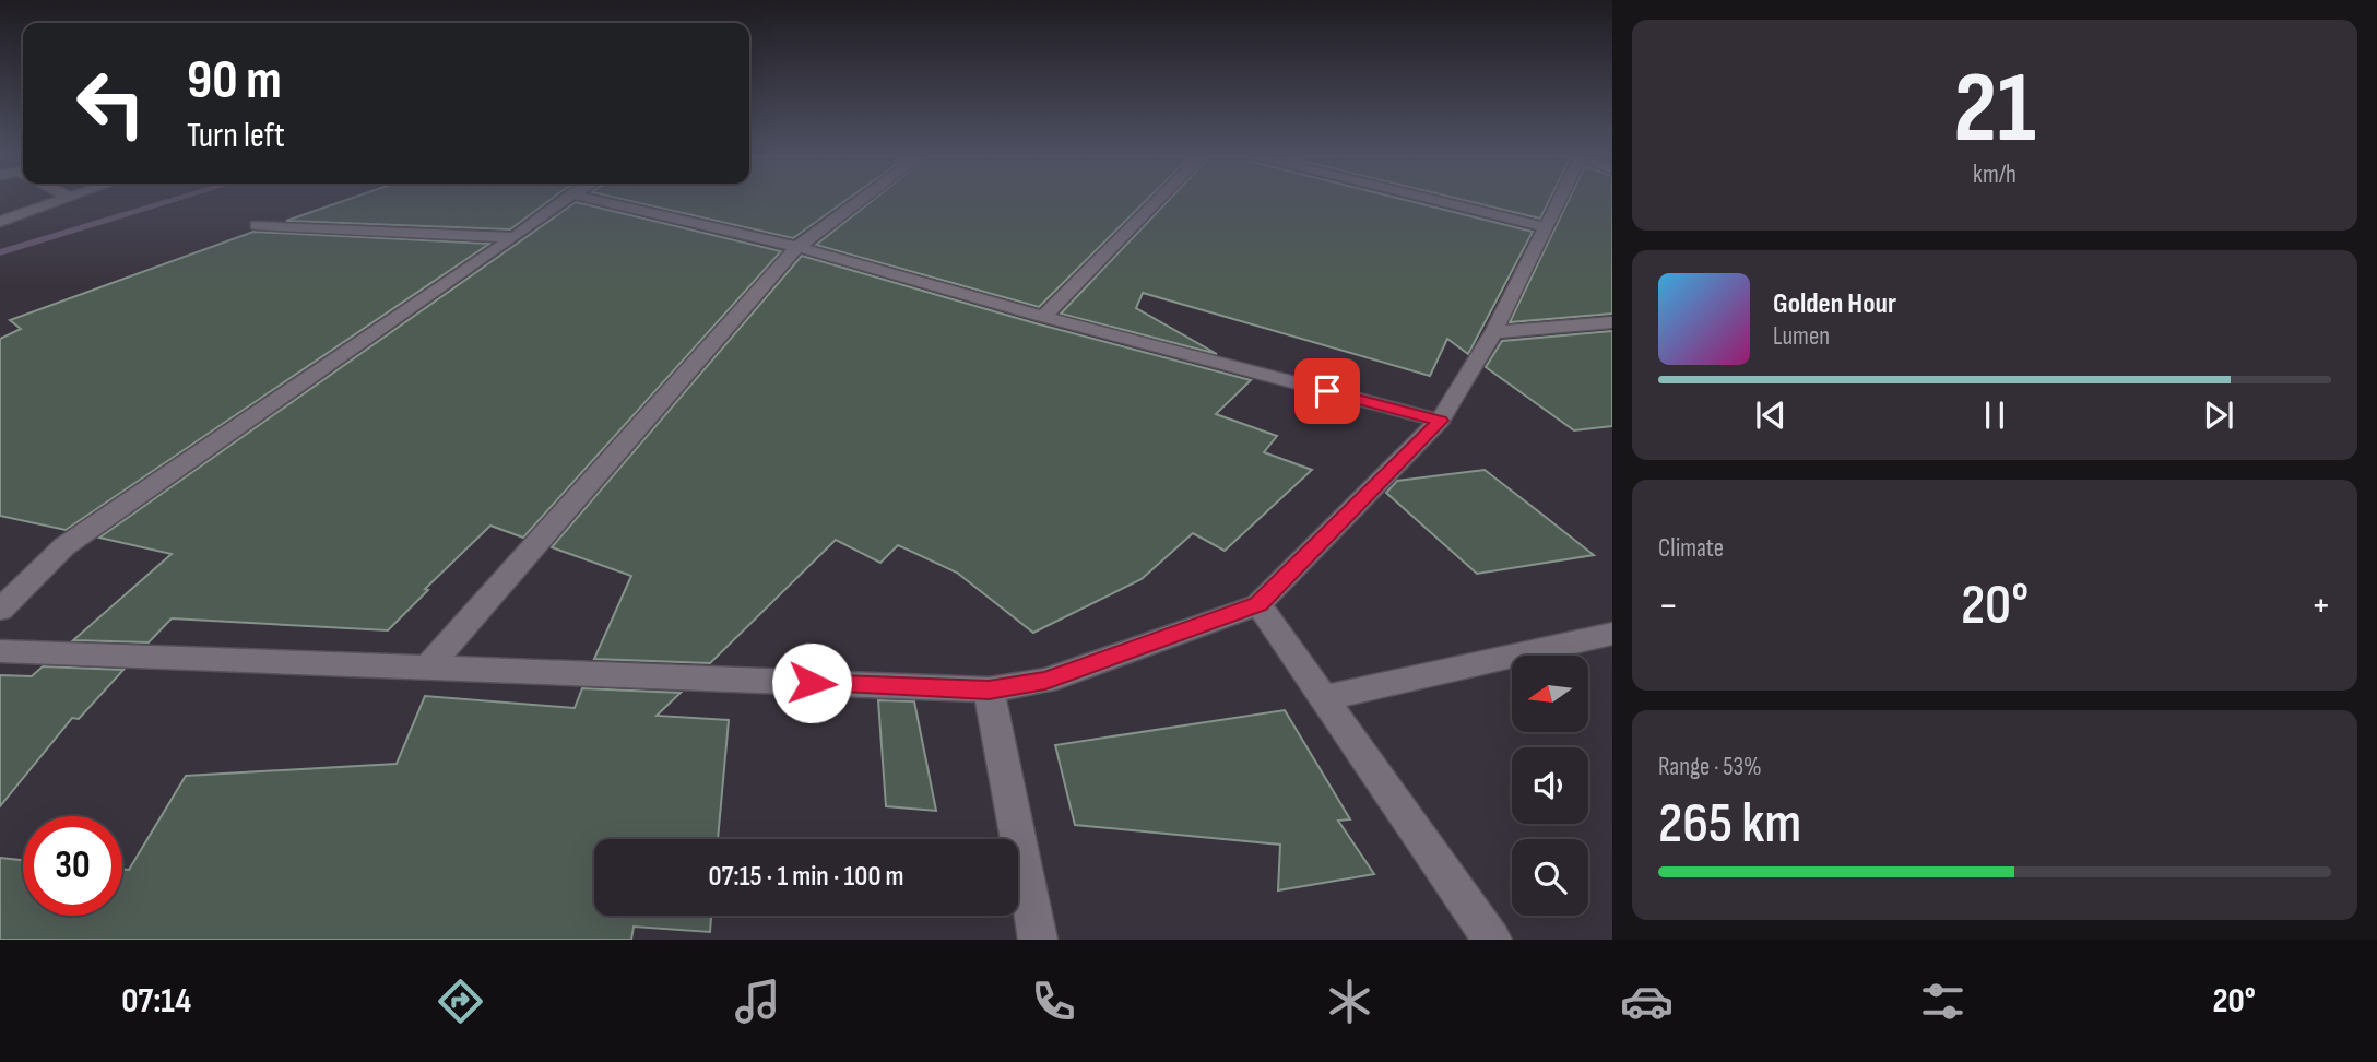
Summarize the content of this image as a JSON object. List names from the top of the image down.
{
  "north": "left",
  "page": {
    "tile": [
      ["21", "km/h"],
      "Climate",
      ["Range · 53%", "265 km"]
    ],
    "turn": ["90 m", "Turn left"],
    "song": ["Golden Hour", "Lumen"],
    "heat": ["−", "20°", "+"],
    "limit": "30",
    "trip": "07:15 · 1 min · 100 m",
    "tabs": ["07:14", "20°"]
  }
}
